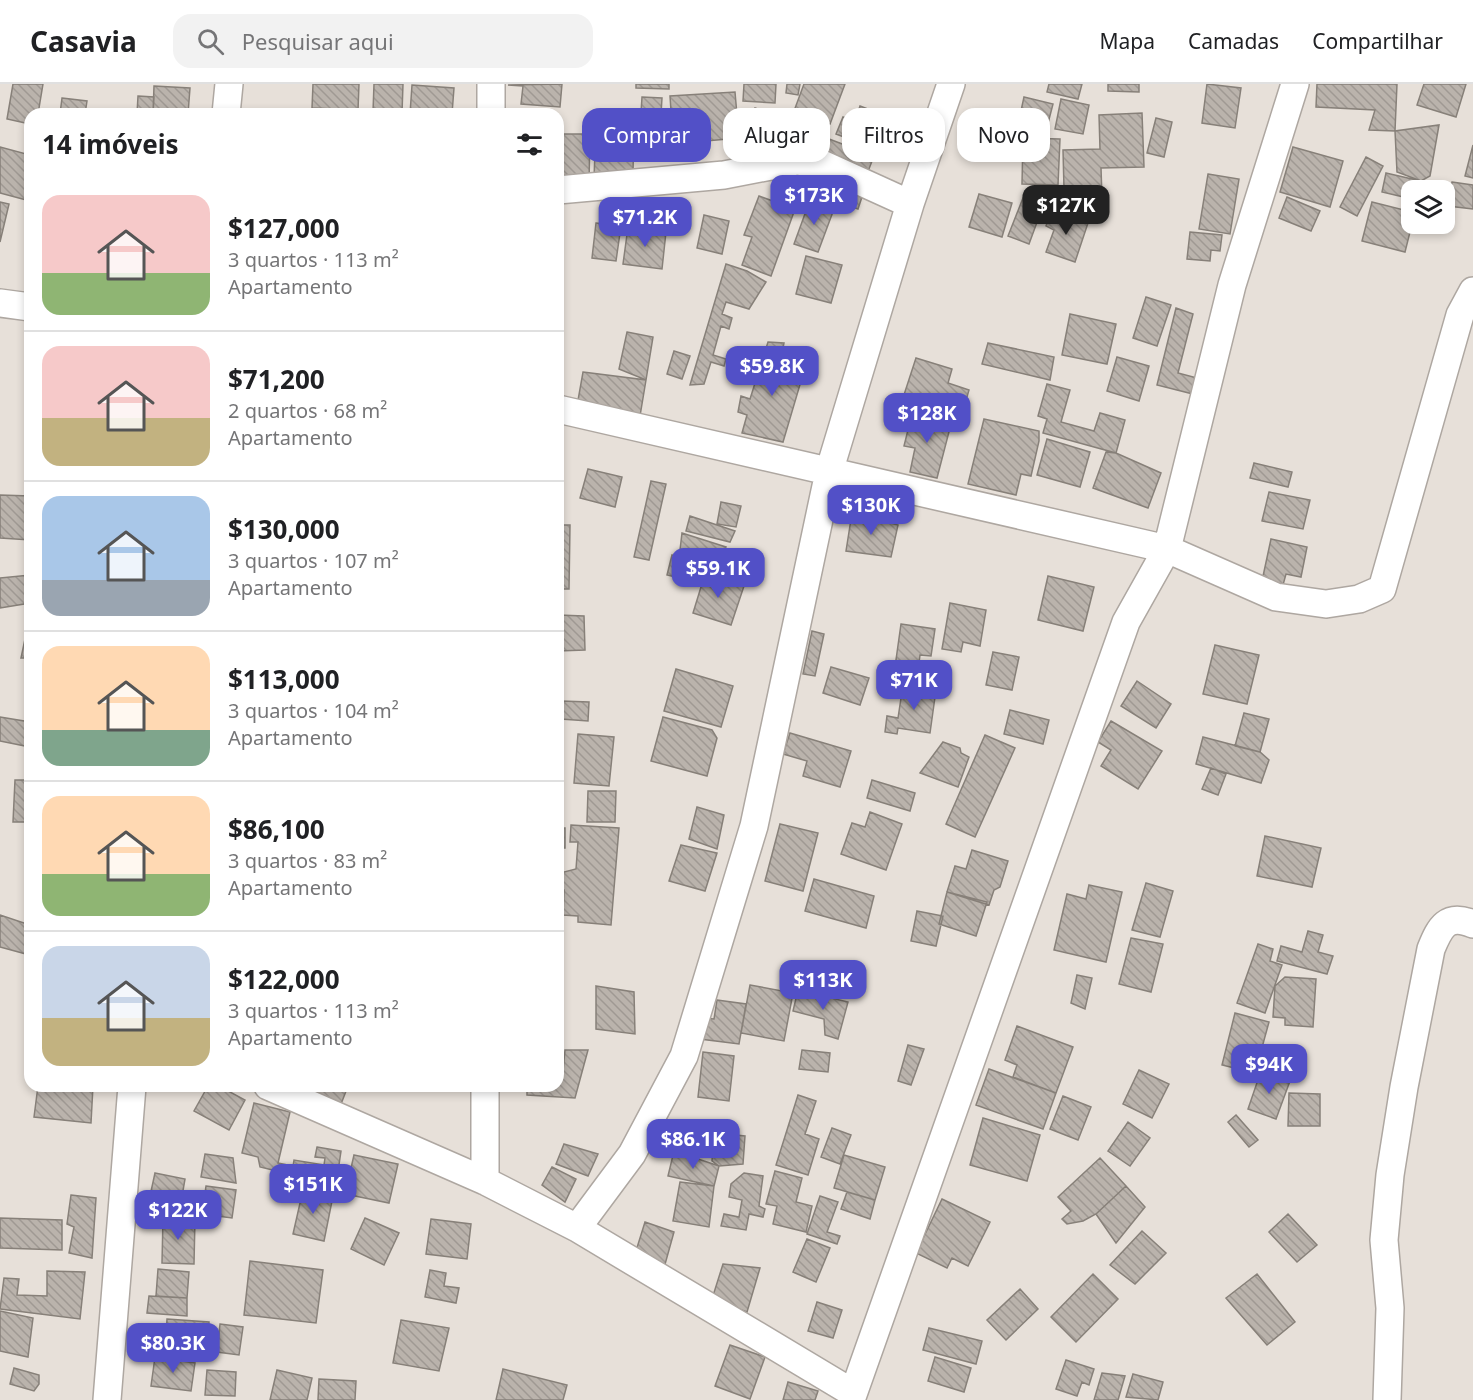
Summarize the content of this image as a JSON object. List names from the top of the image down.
{
  "page": {
    "header": "Casavia",
    "search": "Pesquisar aqui",
    "nav": ["Mapa", "Camadas", "Compartilhar"],
    "chip": [
      "Comprar",
      "Alugar",
      "Filtros",
      "Novo"
    ],
    "heading": "14 imóveis",
    "price": [
      "$173K",
      "$127K",
      "$71.2K",
      "$59.8K",
      "$128K",
      "$130K",
      "$59.1K",
      "$71K",
      "$113K",
      "$94K",
      "$86.1K",
      "$151K",
      "$122K",
      "$80.3K"
    ],
    "list": [
      {
        "name": "$127,000",
        "note": "3 quartos · 113 m² · Apartamento"
      },
      {
        "name": "$71,200",
        "note": "2 quartos · 68 m² · Apartamento"
      },
      {
        "name": "$130,000",
        "note": "3 quartos · 107 m² · Apartamento"
      },
      {
        "name": "$113,000",
        "note": "3 quartos · 104 m² · Apartamento"
      },
      {
        "name": "$86,100",
        "note": "3 quartos · 83 m² · Apartamento"
      },
      {
        "name": "$122,000",
        "note": "3 quartos · 113 m² · Apartamento"
      }
    ]
  }
}
